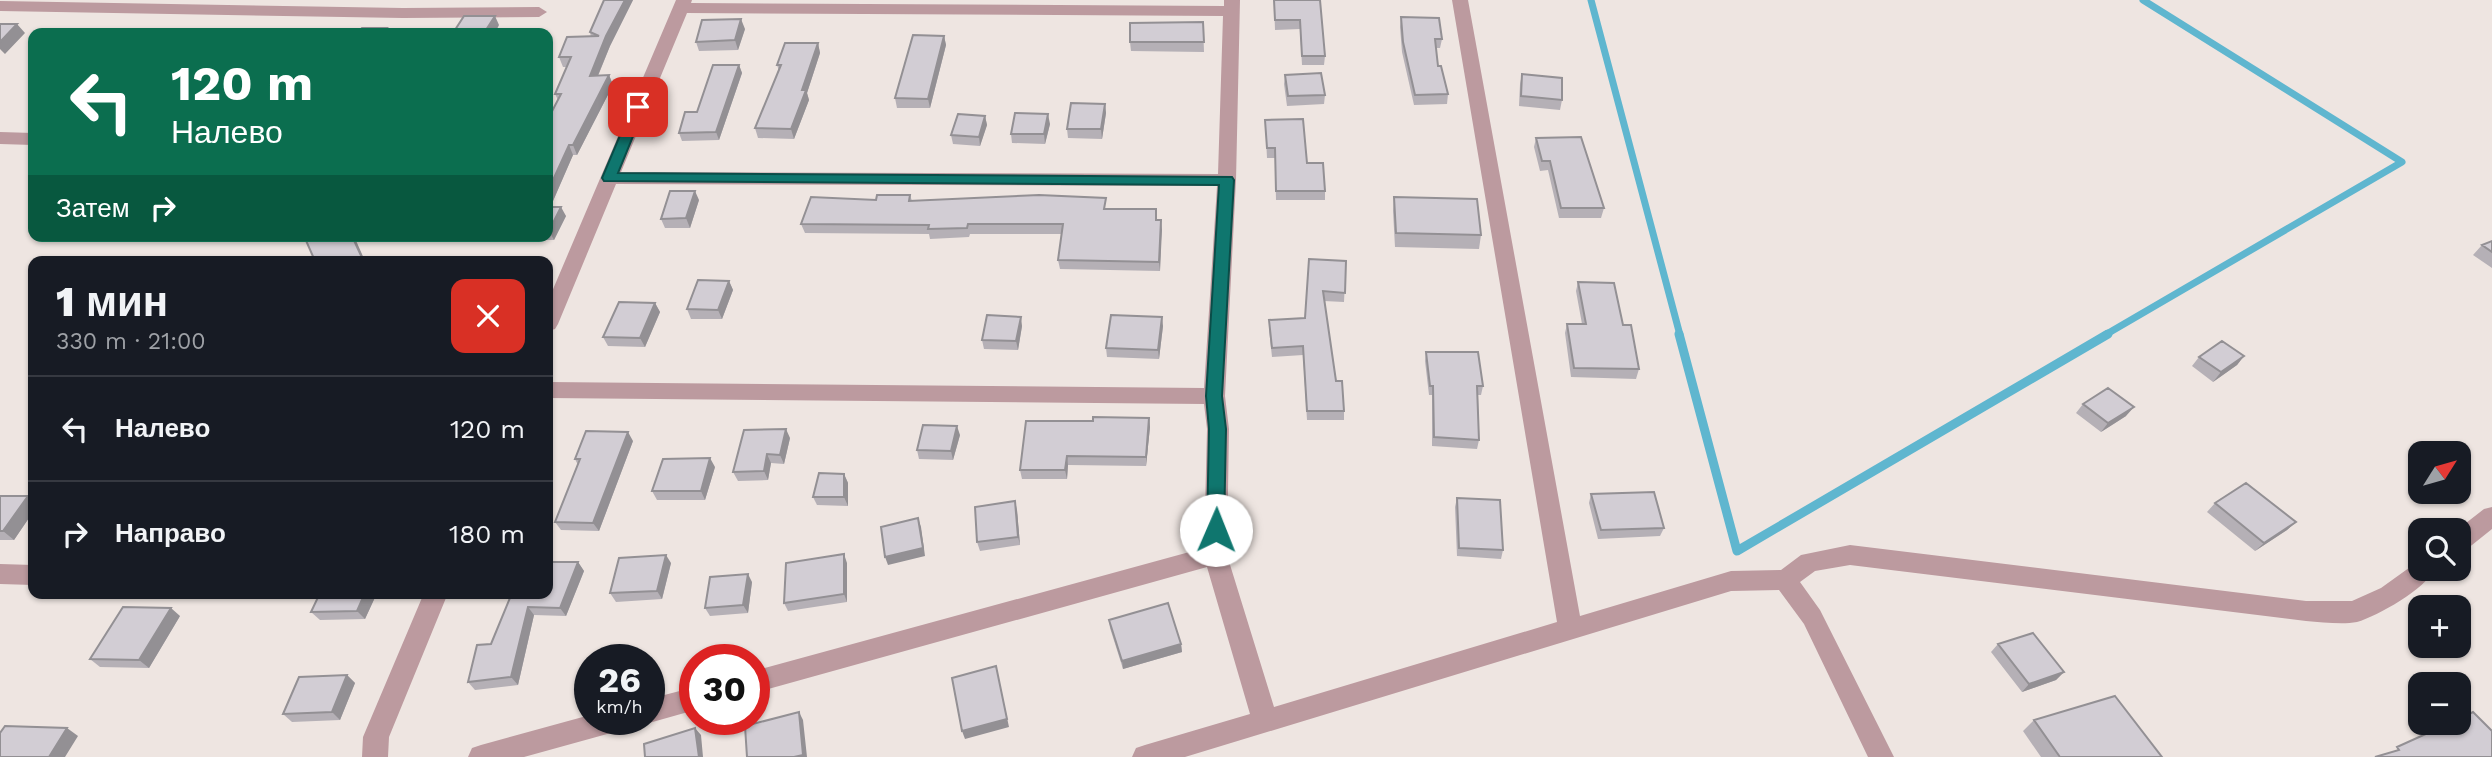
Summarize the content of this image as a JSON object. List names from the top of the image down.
{
  "north": "top right",
  "page": {
    "turn": ["120 m", "Налево"],
    "then": "Затем",
    "heading": ["1 мин", "330 m · 21:00"],
    "list": [
      {
        "name": "Налево",
        "value": "120 m"
      },
      {
        "name": "Направо",
        "value": "180 m"
      }
    ],
    "map_buttons": ["+", "−"],
    "speed": "26 km/h",
    "limit": "30"
  }
}
